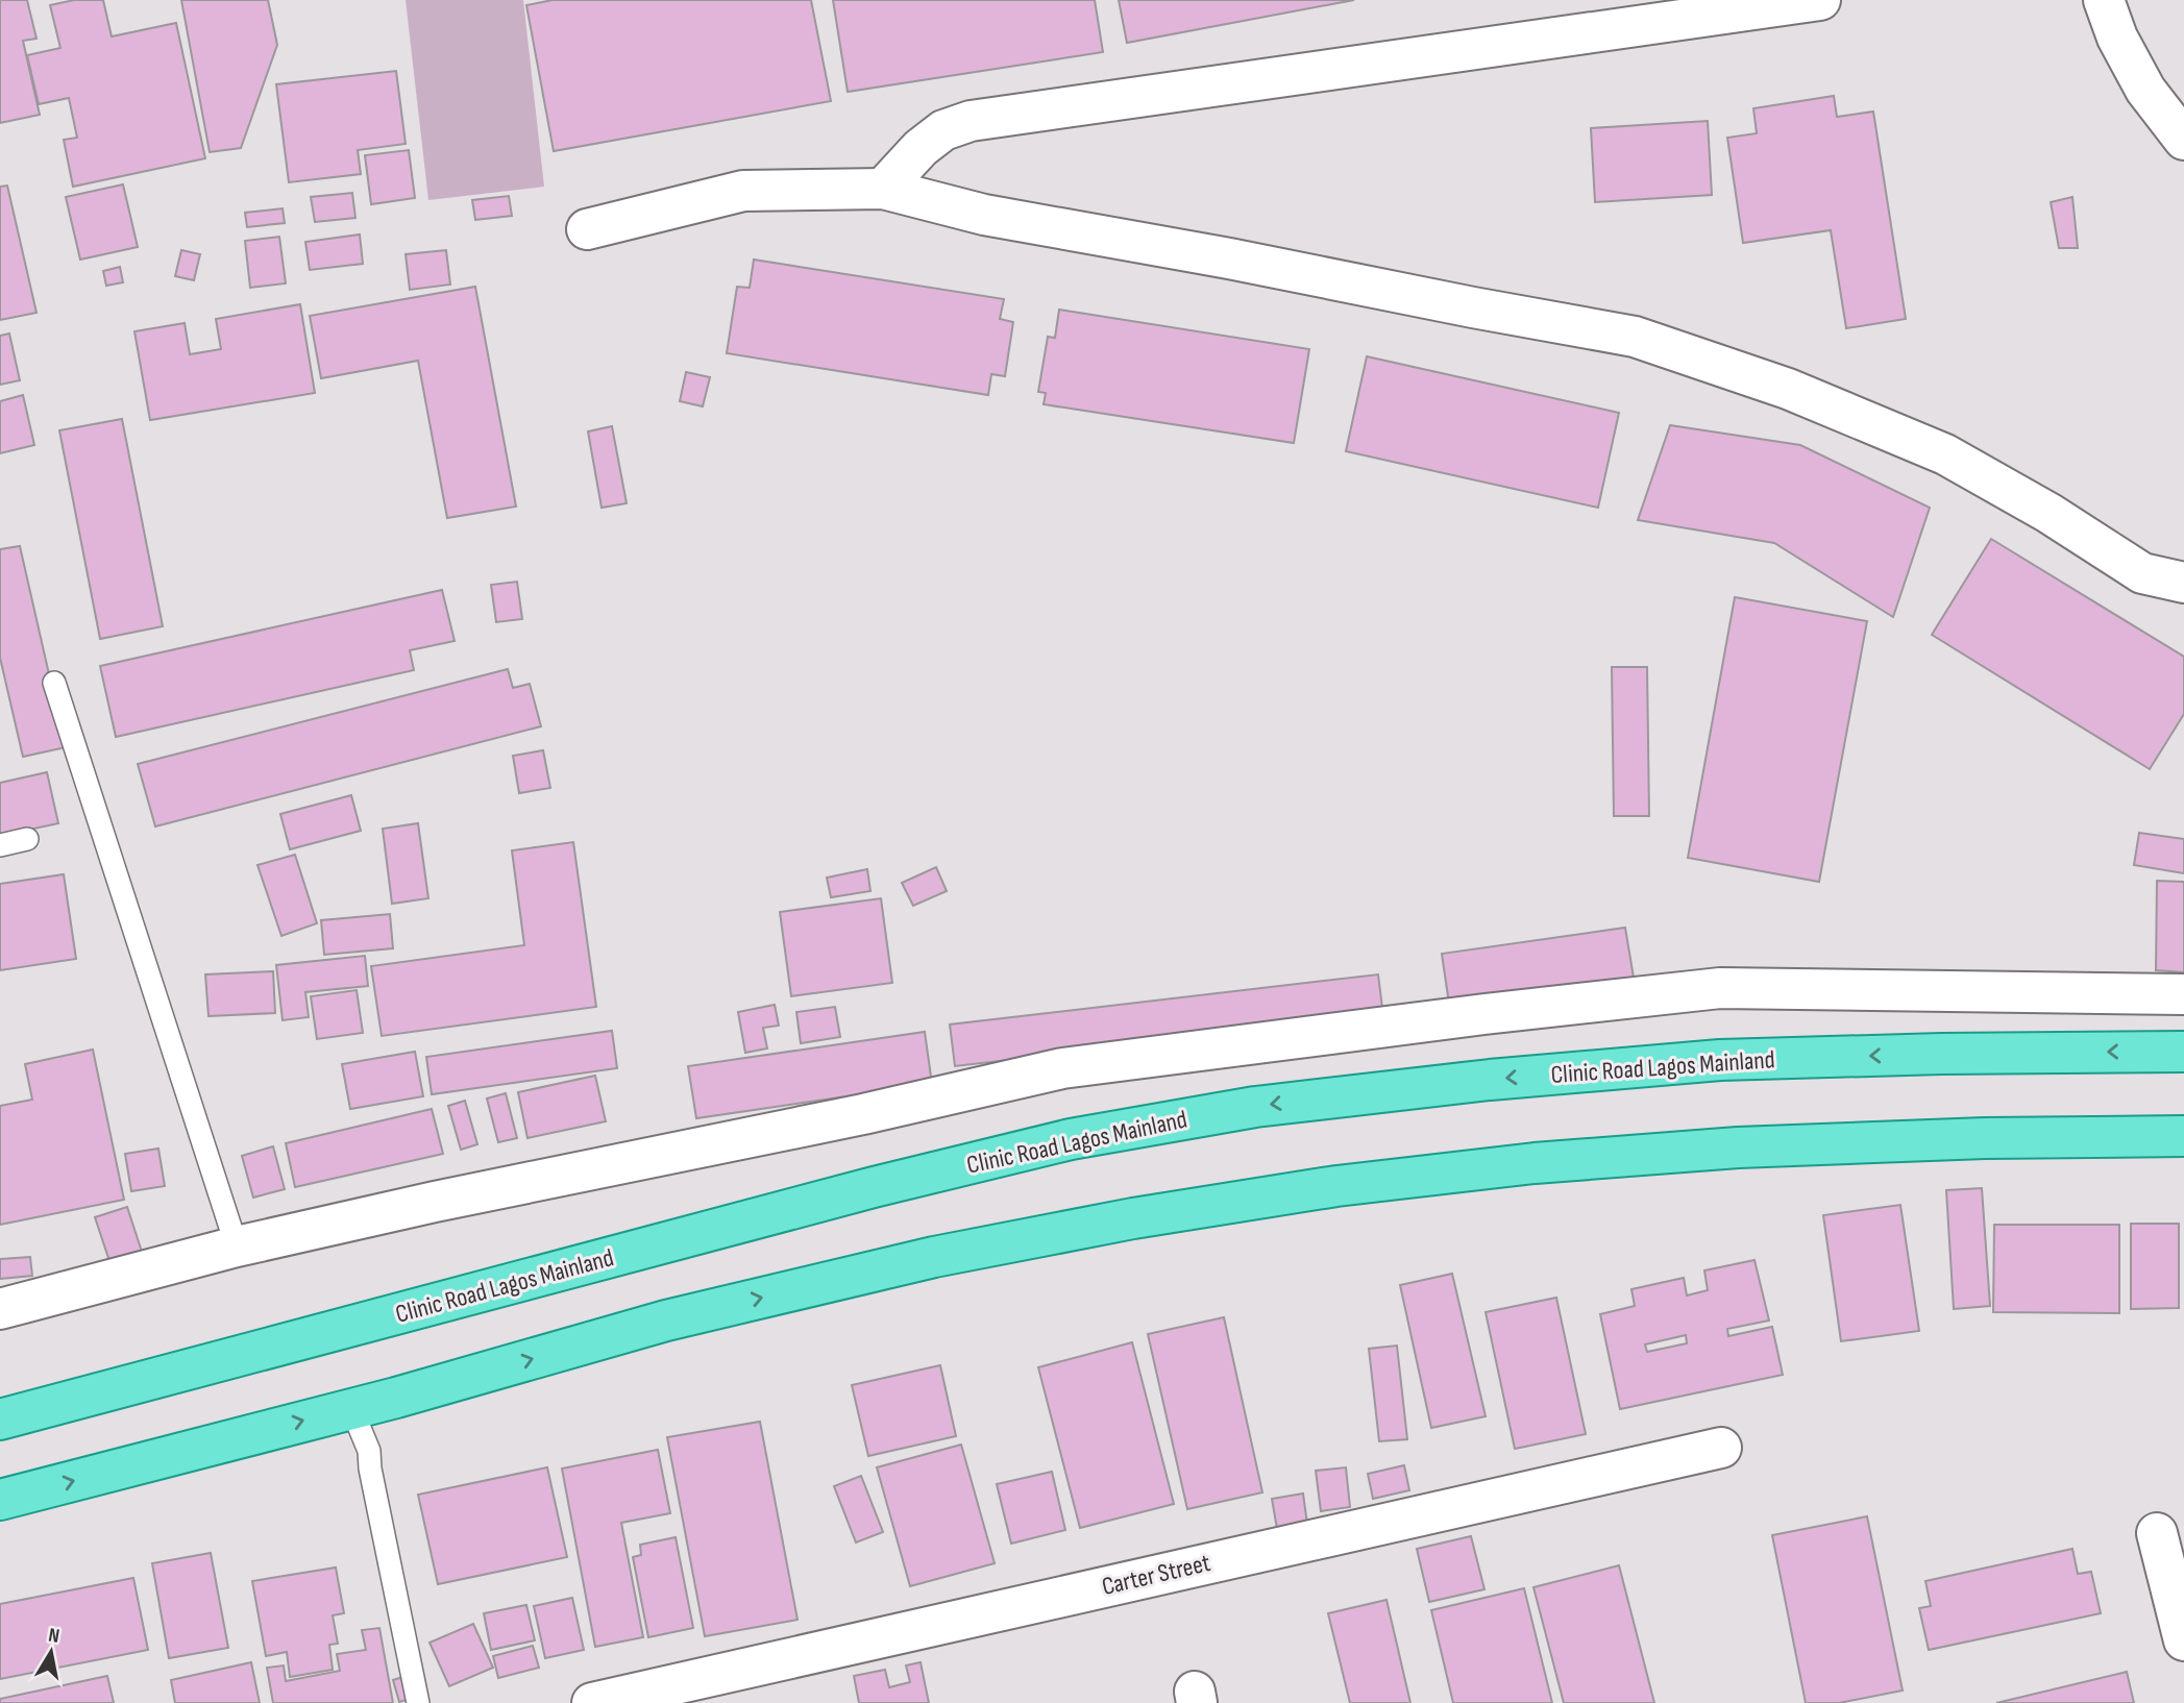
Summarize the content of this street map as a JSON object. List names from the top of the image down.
{
  "streets": {
    "main road": ["Clinic Road Lagos Mainland"],
    "street": ["Carter Street"]
  },
  "north": "top"
}
